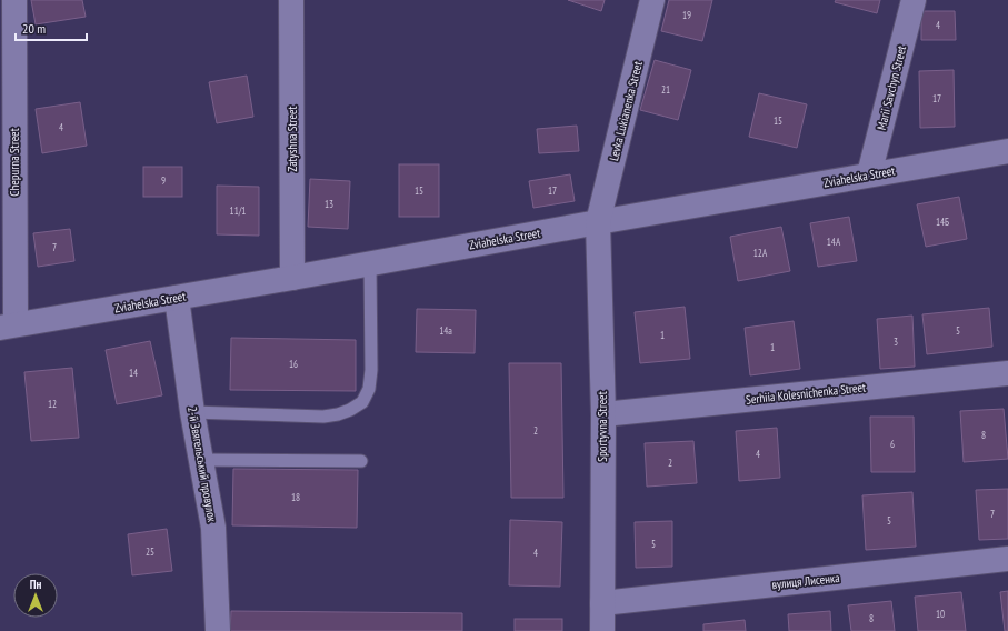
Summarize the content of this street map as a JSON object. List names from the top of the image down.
{
  "streets": {
    "street": [
      "Marii Savchyn Street",
      "Levka Lukianenka Street",
      "Zatyshna Street",
      "Chepurna Street",
      "Zviahelska Street",
      "Serhiia Kolesnichenka Street",
      "Sportyvna Street",
      "2-й Звягельський провулок",
      "вулиця Лисенка"
    ]
  },
  "crossings": [
    ["Marii Savchyn Street", "Zviahelska Street"],
    ["Levka Lukianenka Street", "Zviahelska Street"],
    ["Levka Lukianenka Street", "Sportyvna Street"],
    ["Zatyshna Street", "Zviahelska Street"],
    ["Chepurna Street", "Zviahelska Street"],
    ["Zviahelska Street", "Sportyvna Street"],
    ["Zviahelska Street", "2-й Звягельський провулок"],
    ["Serhiia Kolesnichenka Street", "Sportyvna Street"],
    ["Sportyvna Street", "вулиця Лисенка"]
  ],
  "house_numbers": [
    "19",
    "4",
    "21",
    "17",
    "15",
    "4",
    "9",
    "15",
    "17",
    "13",
    "11/1",
    "14Б",
    "14А",
    "7",
    "12А",
    "14а",
    "5",
    "1",
    "3",
    "1",
    "16",
    "14",
    "12",
    "2",
    "8",
    "6",
    "4",
    "2",
    "18",
    "7",
    "5",
    "5",
    "25",
    "4",
    "10",
    "8"
  ],
  "scale_bar": "20 m",
  "north": "top"
}
